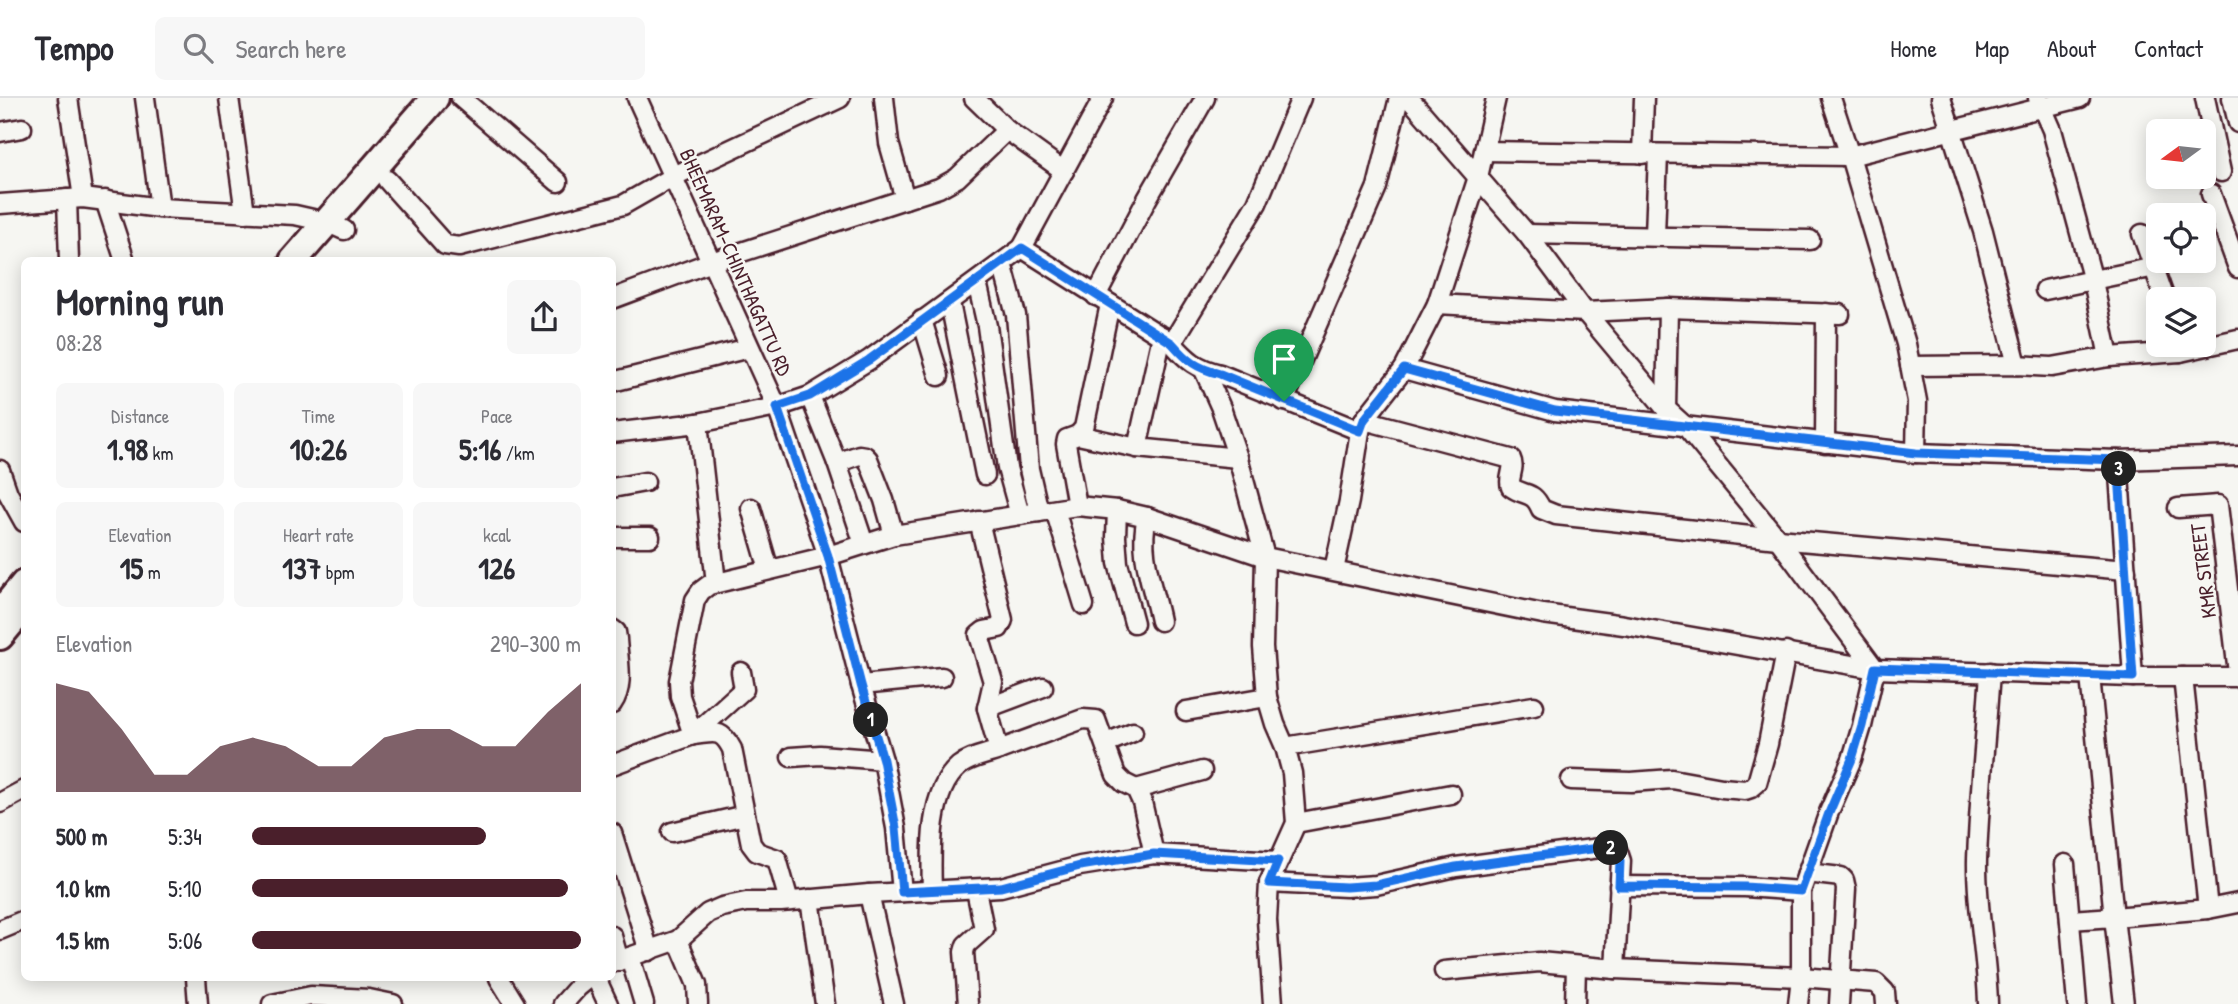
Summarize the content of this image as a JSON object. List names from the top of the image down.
{
  "streets": {
    "street": ["BHEEMARAM-CHINTHAGATTU RD", "KMR STREET"]
  },
  "north": "left",
  "page": {
    "header": "Tempo",
    "search": "Search here",
    "nav": [
      "Home",
      "Map",
      "About",
      "Contact"
    ],
    "heading": ["Morning run", "08:28"],
    "stats": [
      ["Distance", "1.98 km"],
      ["Time", "10:26"],
      ["Pace", "5:16 /km"],
      ["Elevation", "15 m"],
      ["Heart rate", "137 bpm"],
      ["kcal", "126"]
    ],
    "pins": ["3", "1", "2"],
    "chart": ["Elevation", "290–300 m"],
    "list": [
      {
        "name": "500 m",
        "note": "5:34"
      },
      {
        "name": "1.0 km",
        "note": "5:10"
      },
      {
        "name": "1.5 km",
        "note": "5:06"
      }
    ]
  }
}
